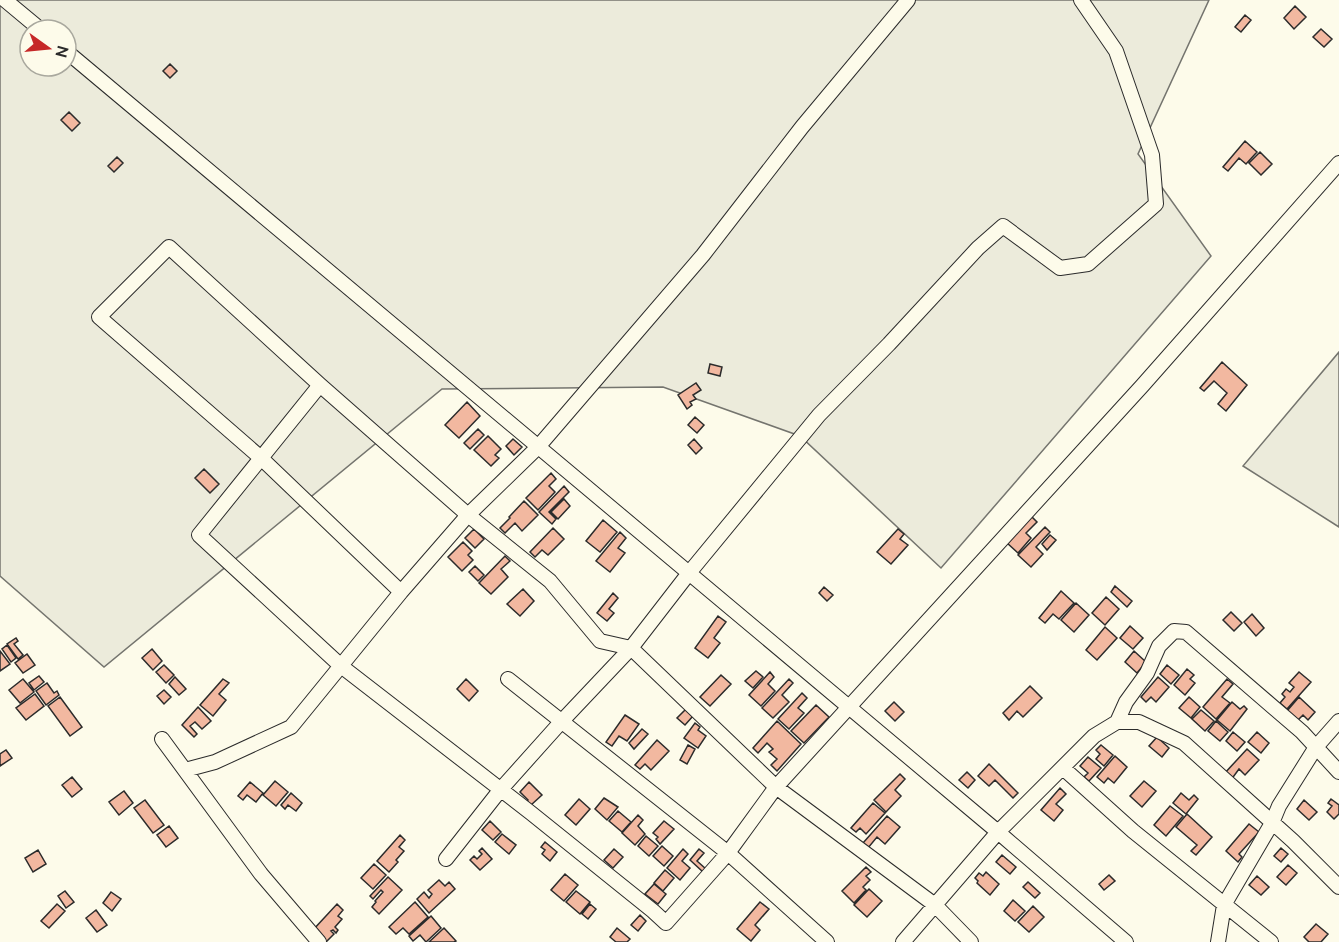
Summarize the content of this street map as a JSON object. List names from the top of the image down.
{
  "north": "right"
}
